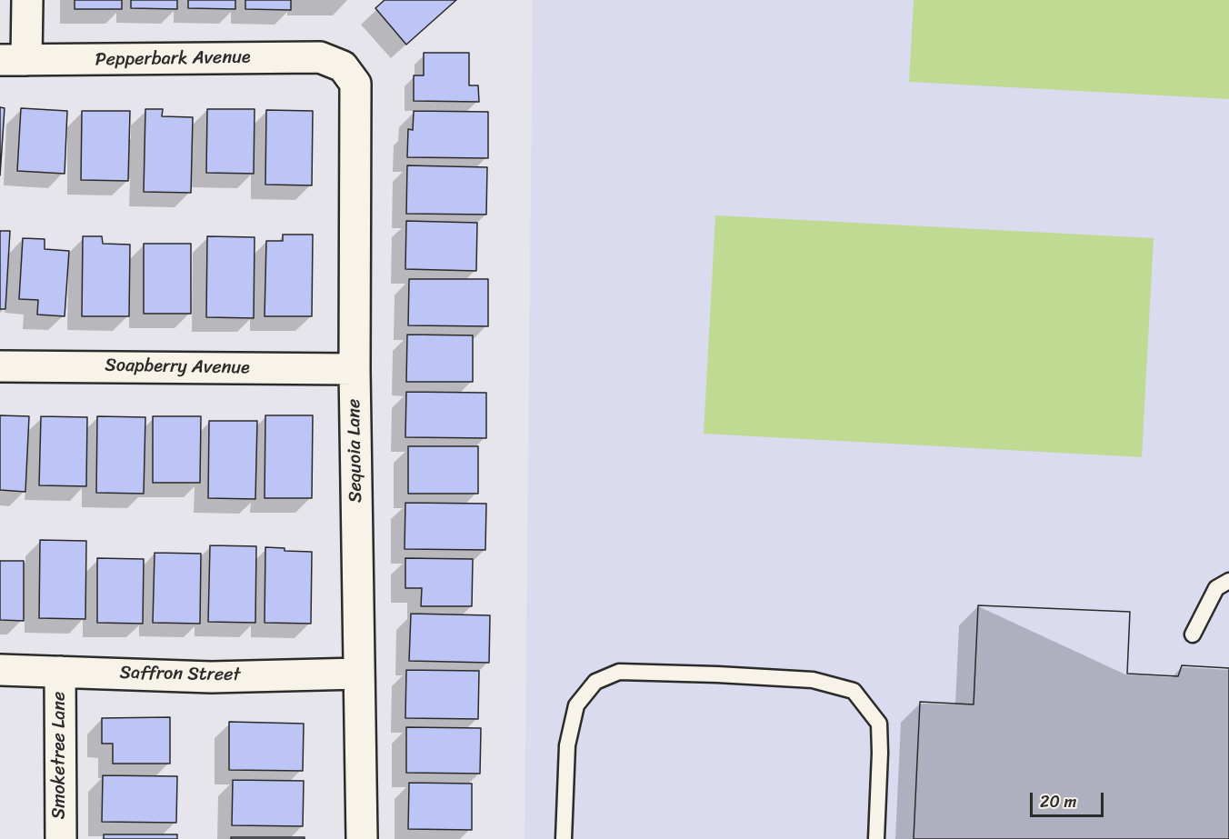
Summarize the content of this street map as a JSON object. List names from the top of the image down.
{
  "streets": {
    "street": [
      "Pepperbark Avenue",
      "Soapberry Avenue",
      "Sequoia Lane",
      "Saffron Street",
      "Smoketree Lane"
    ]
  },
  "crossings": [
    ["Pepperbark Avenue", "Sequoia Lane"],
    ["Soapberry Avenue", "Sequoia Lane"],
    ["Sequoia Lane", "Saffron Street"],
    ["Saffron Street", "Smoketree Lane"]
  ],
  "scale_bar": "20 m"
}
